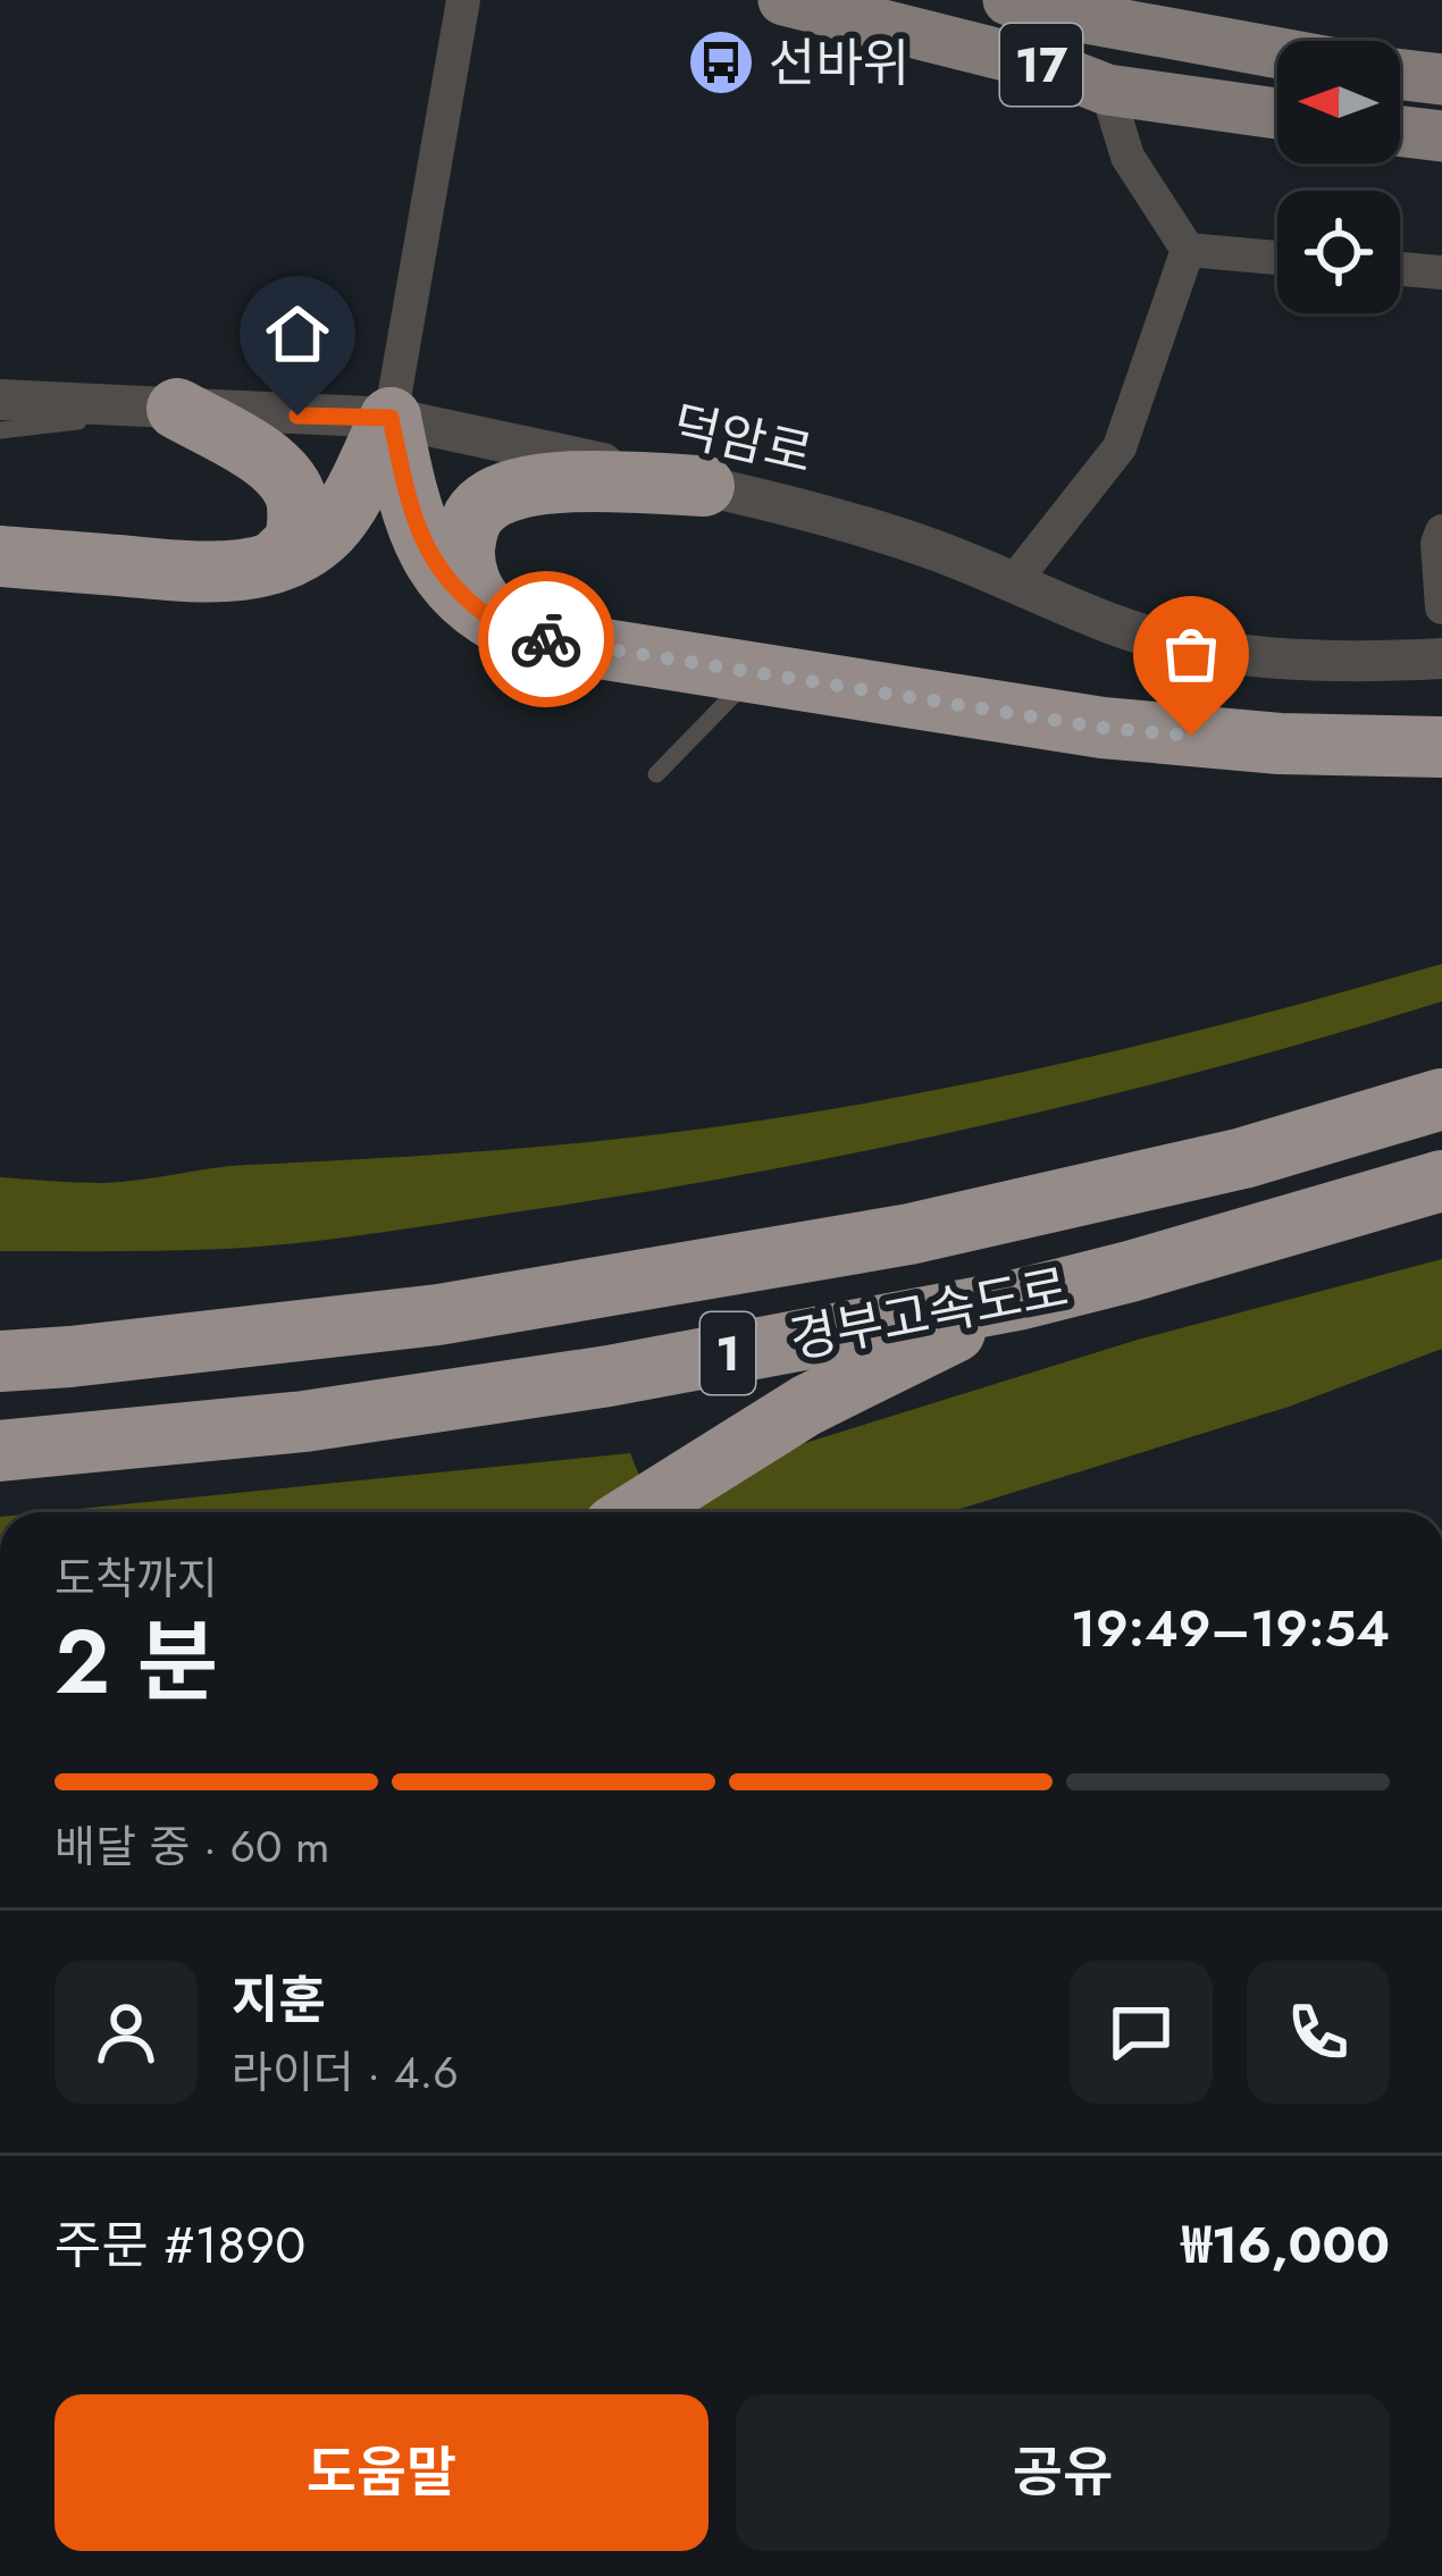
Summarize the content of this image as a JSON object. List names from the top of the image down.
{
  "streets": {
    "highway": ["경부고속도로", "1"],
    "main road": ["17"],
    "street": ["덕암로"]
  },
  "places": {
    "bus stop": ["선바위"]
  },
  "north": "left",
  "page": {
    "heading": ["2 분", "도착까지", "19:49–19:54"],
    "panel": [
      "지훈",
      "라이더 · 4.6",
      "주문 #1890",
      "₩16,000"
    ],
    "bar": "배달 중 · 60 m",
    "buttons": ["도움말", "공유"]
  }
}
